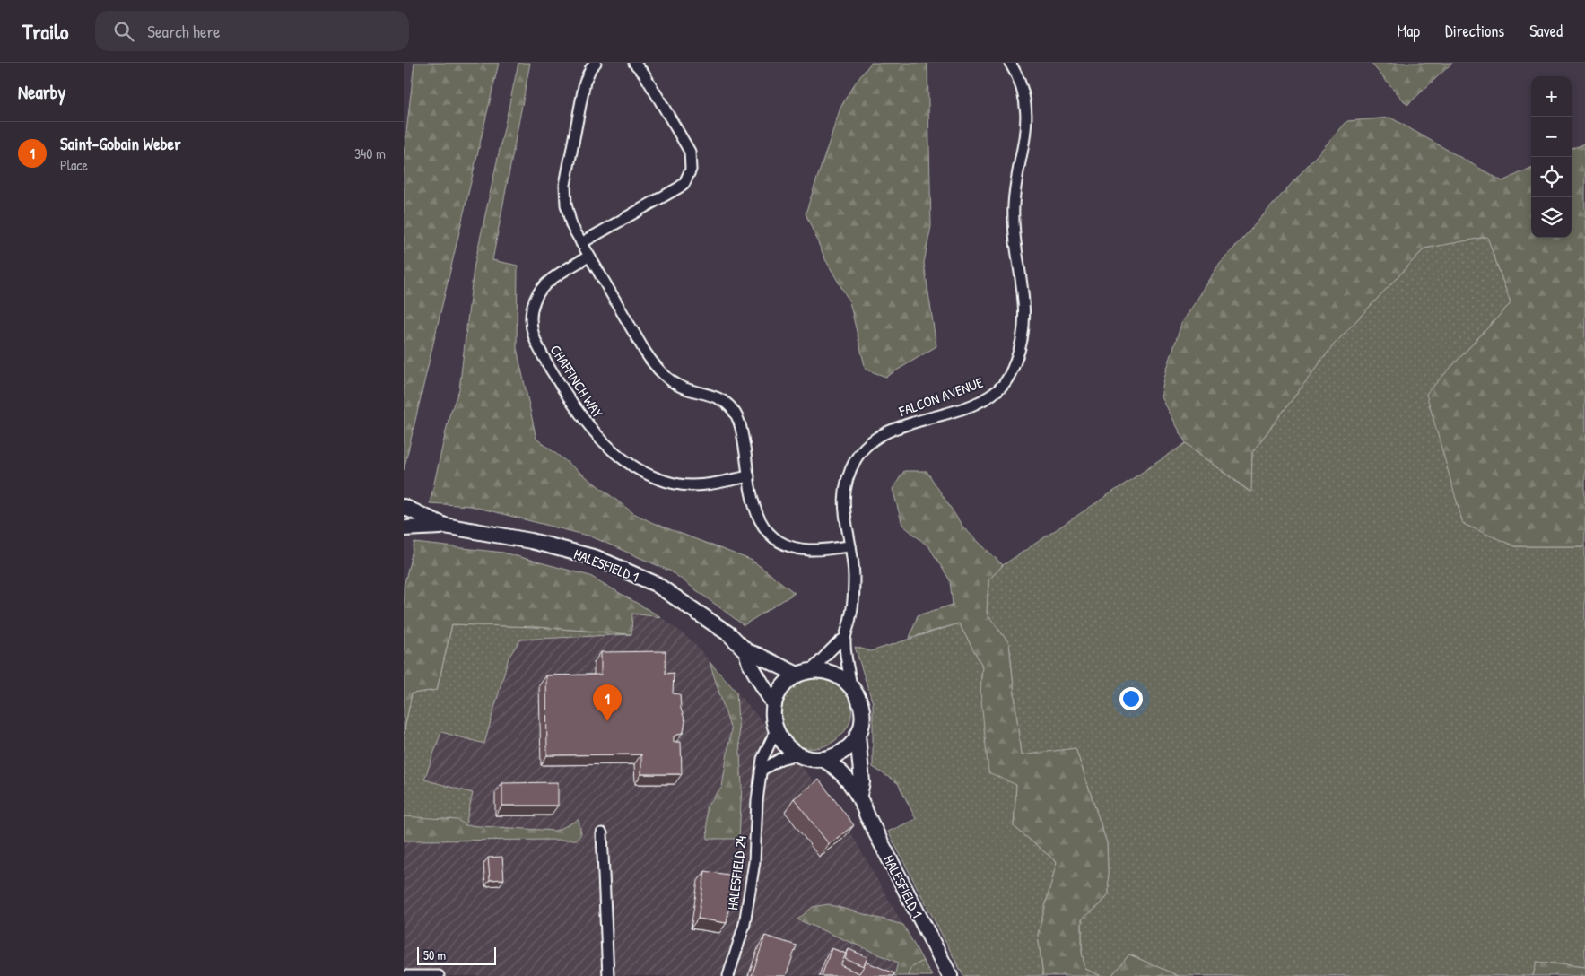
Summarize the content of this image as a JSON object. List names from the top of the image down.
{
  "streets": {
    "street": [
      "CHAFFINCH WAY",
      "FALCON AVENUE",
      "HALESFIELD 1",
      "HALESFIELD 24"
    ]
  },
  "crossings": [
    ["FALCON AVENUE", "HALESFIELD 1"],
    ["FALCON AVENUE", "HALESFIELD 24"],
    ["HALESFIELD 1", "HALESFIELD 24"]
  ],
  "scale_bar": "50 m",
  "page": {
    "header": "Trailo",
    "search": "Search here",
    "nav": ["Map", "Directions", "Saved"],
    "heading": "Nearby",
    "map_buttons": ["+", "−"],
    "list": [
      {
        "mark": "1",
        "name": "Saint-Gobain Weber",
        "note": "Place",
        "value": "340 m"
      }
    ],
    "pins": "1",
    "scale": "50 m"
  }
}
